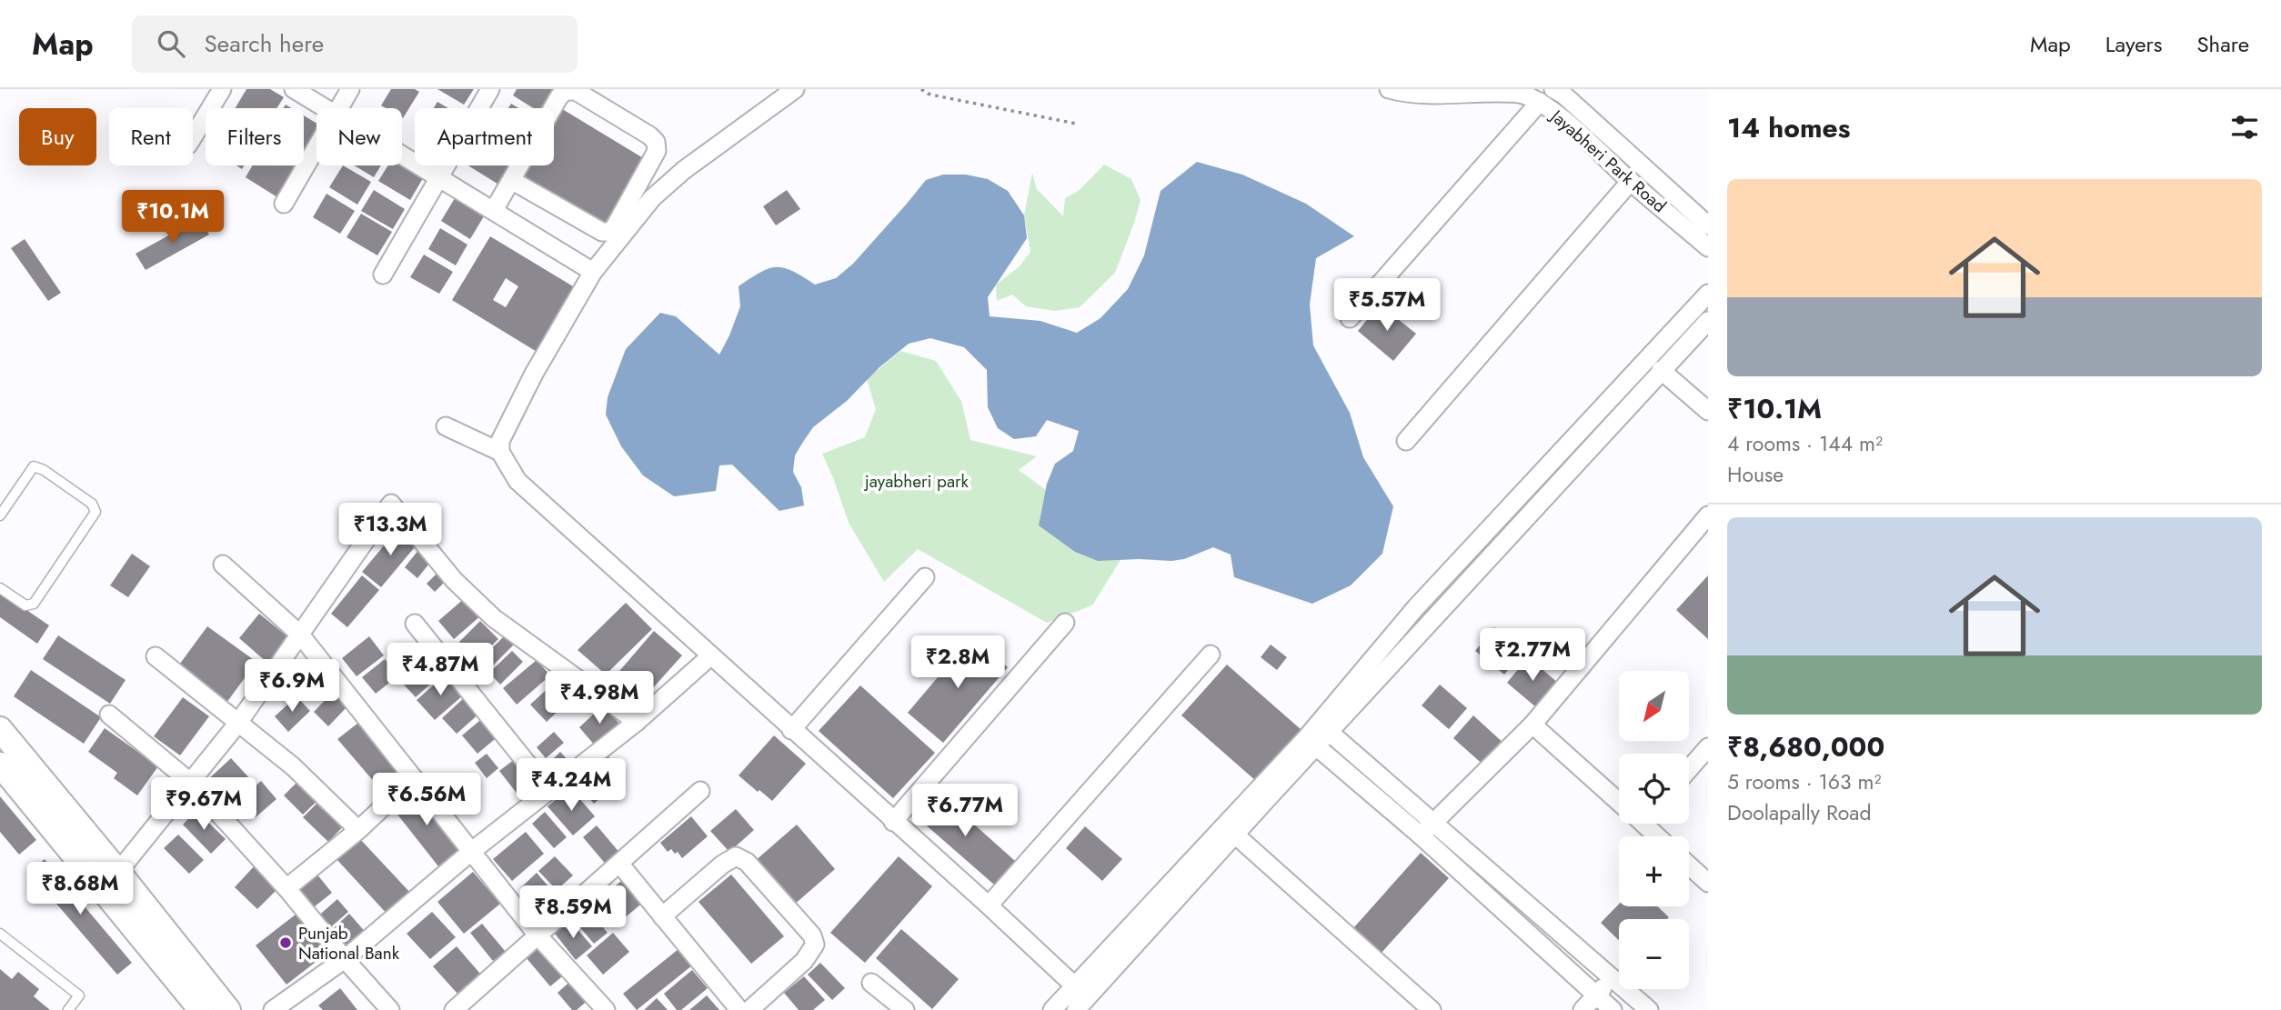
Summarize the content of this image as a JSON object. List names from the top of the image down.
{
  "streets": {
    "street": ["Jayabheri Park Road"]
  },
  "parks": ["jayabheri park"],
  "places": ["Punjab National Bank"],
  "north": "bottom left",
  "page": {
    "header": "Map",
    "search": "Search here",
    "nav": ["Map", "Layers", "Share"],
    "heading": "14 homes",
    "chip": [
      "Buy",
      "Rent",
      "Filters",
      "New",
      "Apartment"
    ],
    "list": [
      {
        "name": "₹10.1M",
        "note": "4 rooms · 144 m² · House"
      },
      {
        "name": "₹8,680,000",
        "note": "5 rooms · 163 m² · Doolapally Road"
      }
    ],
    "price": [
      "₹10.1M",
      "₹5.57M",
      "₹13.3M",
      "₹2.77M",
      "₹2.8M",
      "₹4.87M",
      "₹6.9M",
      "₹4.98M",
      "₹4.24M",
      "₹6.56M",
      "₹9.67M",
      "₹6.77M",
      "₹8.68M",
      "₹8.59M"
    ],
    "map_buttons": ["+", "−"]
  }
}
